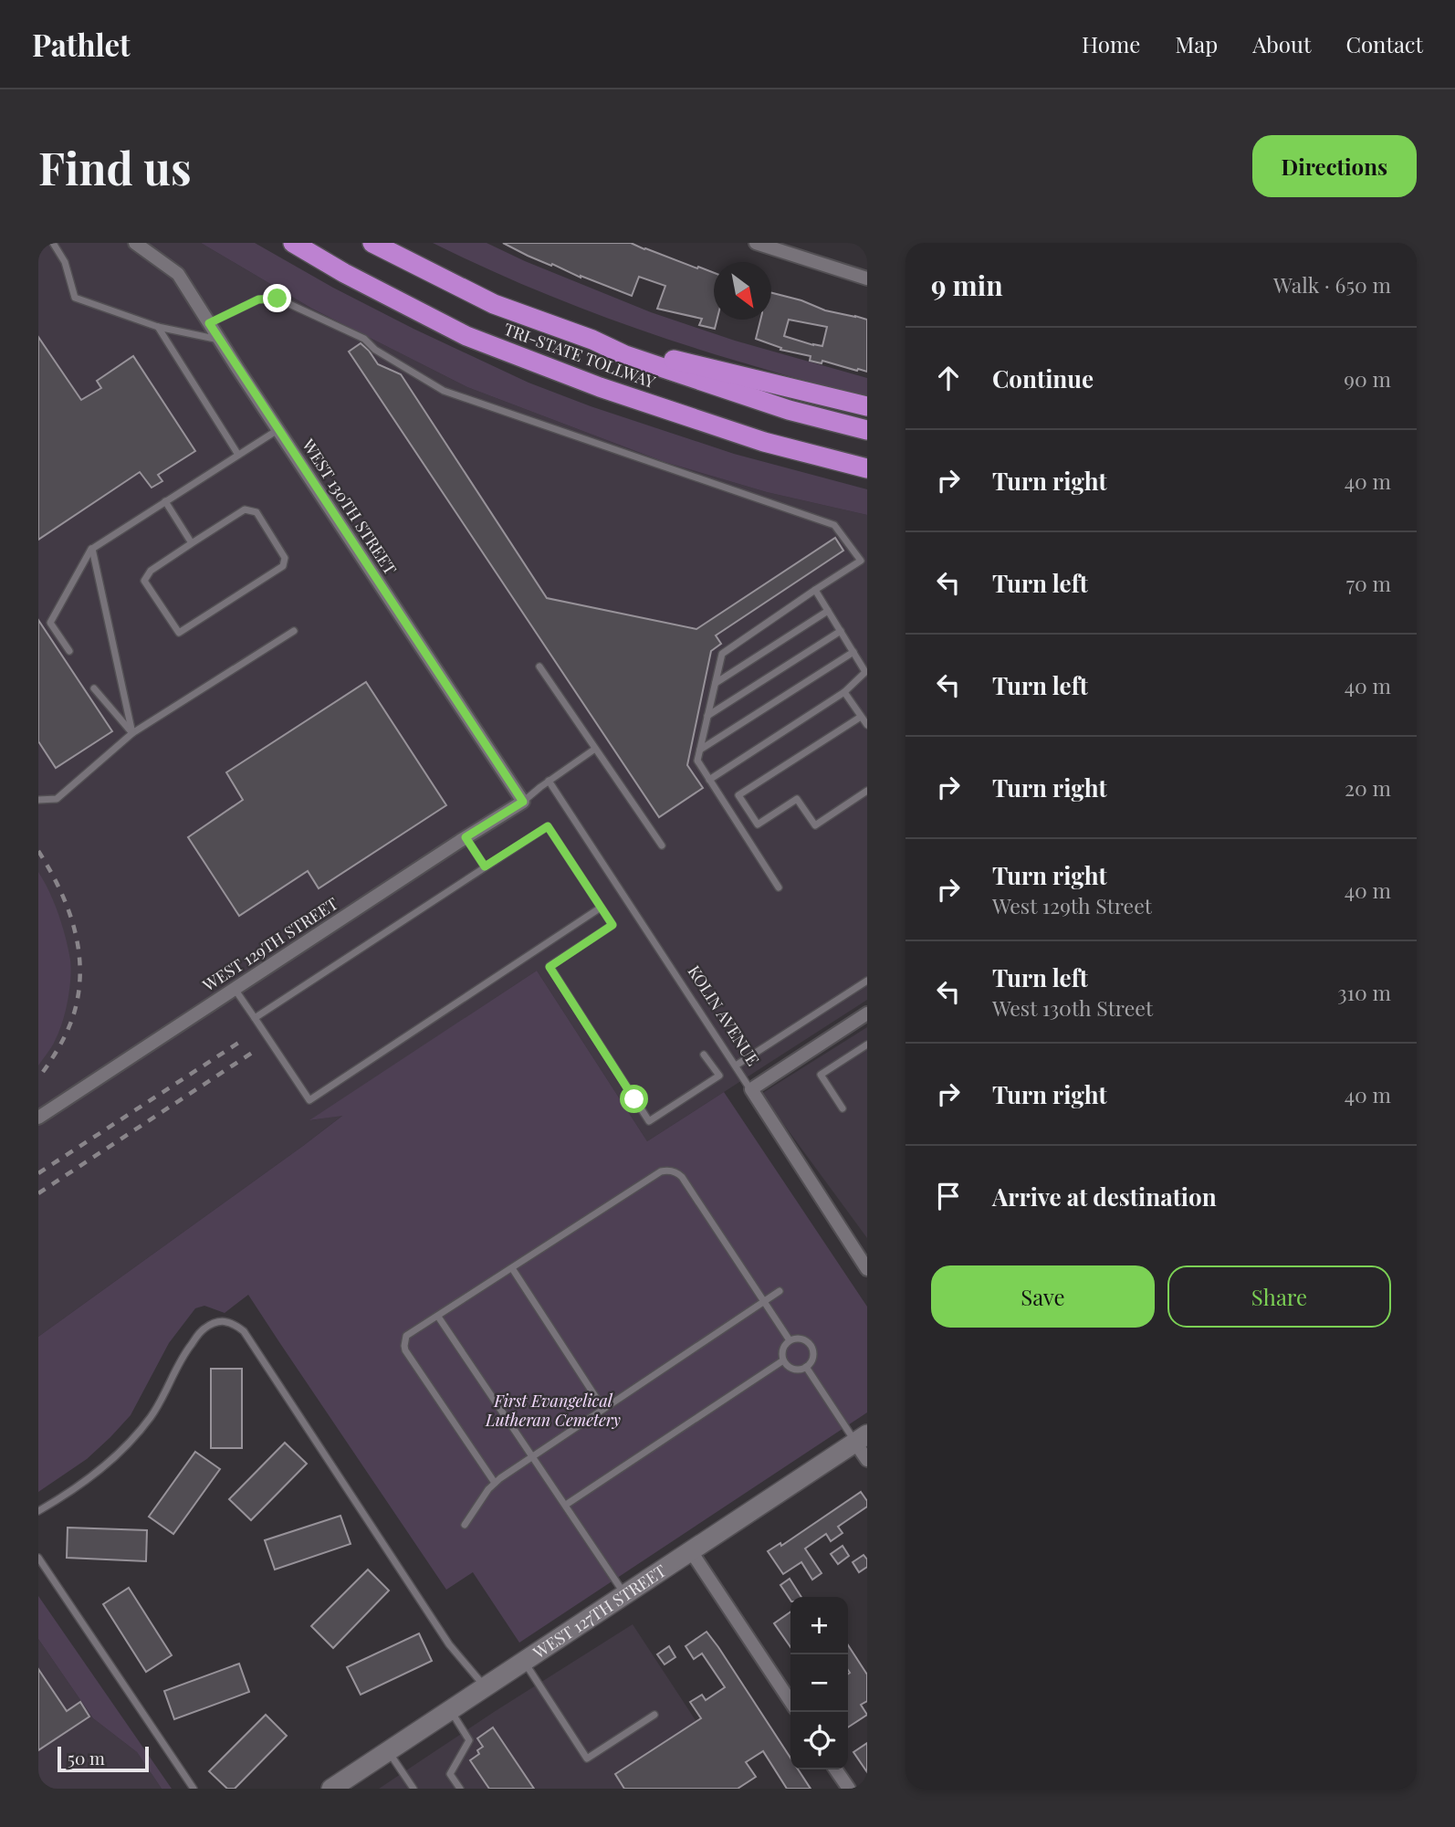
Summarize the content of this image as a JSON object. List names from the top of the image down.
{
  "streets": {
    "highway": ["TRI-STATE TOLLWAY"],
    "main road": ["WEST 127TH STREET"],
    "street": ["WEST 130TH STREET", "WEST 129TH STREET", "KOLIN AVENUE"]
  },
  "crossings": [
    ["WEST 130TH STREET", "WEST 129TH STREET"]
  ],
  "parks": ["First Evangelical Lutheran Cemetery"],
  "scale_bar": "50 m",
  "north": "bottom right",
  "page": {
    "header": "Pathlet",
    "nav": [
      "Home",
      "Map",
      "About",
      "Contact"
    ],
    "buttons": [
      "Directions",
      ["Save", "Share"]
    ],
    "title": "Find us",
    "heading": ["9 min", "Walk · 650 m"],
    "list": [
      ["Continue", "90 m"],
      ["Turn right", "40 m"],
      ["Turn left", "70 m"],
      ["Turn left", "40 m"],
      ["Turn right", "20 m"],
      ["Turn right", "West 129th Street", "40 m"],
      ["Turn left", "West 130th Street", "310 m"],
      ["Turn right", "40 m"],
      "Arrive at destination"
    ],
    "map_buttons": ["+", "−"],
    "scale": "50 m"
  }
}
